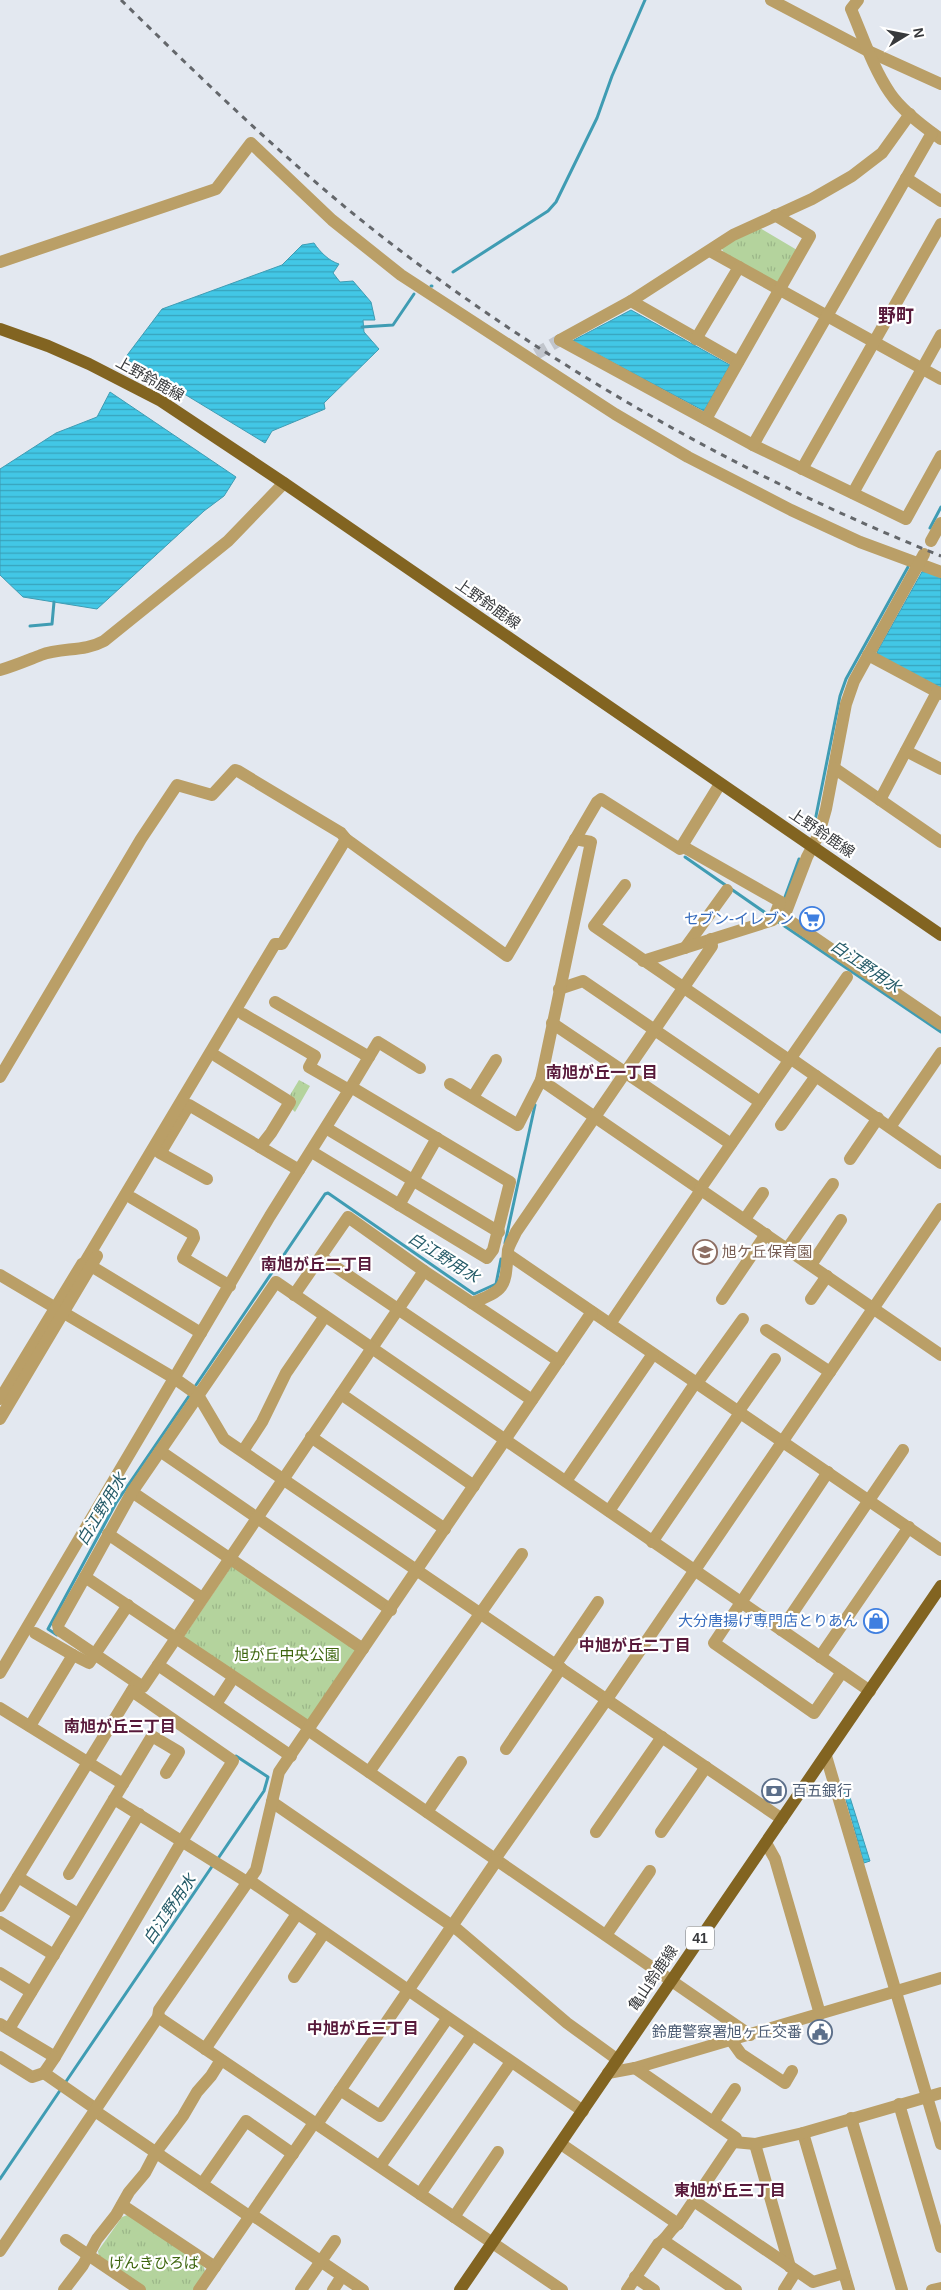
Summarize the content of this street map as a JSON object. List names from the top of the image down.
{
  "streets": {
    "main road": ["上野鈴鹿線", "41", "亀山鈴鹿線"]
  },
  "districts": [
    "野町",
    "南旭が丘一丁目",
    "南旭が丘二丁目",
    "中旭が丘二丁目",
    "南旭が丘三丁目",
    "中旭が丘三丁目",
    "東旭が丘三丁目"
  ],
  "water": ["白江野用水"],
  "parks": ["旭が丘中央公園", "げんきひろば"],
  "places": {
    "supermarket": ["セブン-イレブン"],
    "school or university": ["旭ケ丘保育園"],
    "shop": ["大分唐揚げ専門店とりあん"],
    "bank": ["百五銀行"],
    "public building": ["鈴鹿警察署旭ヶ丘交番"]
  },
  "north": "right"
}
